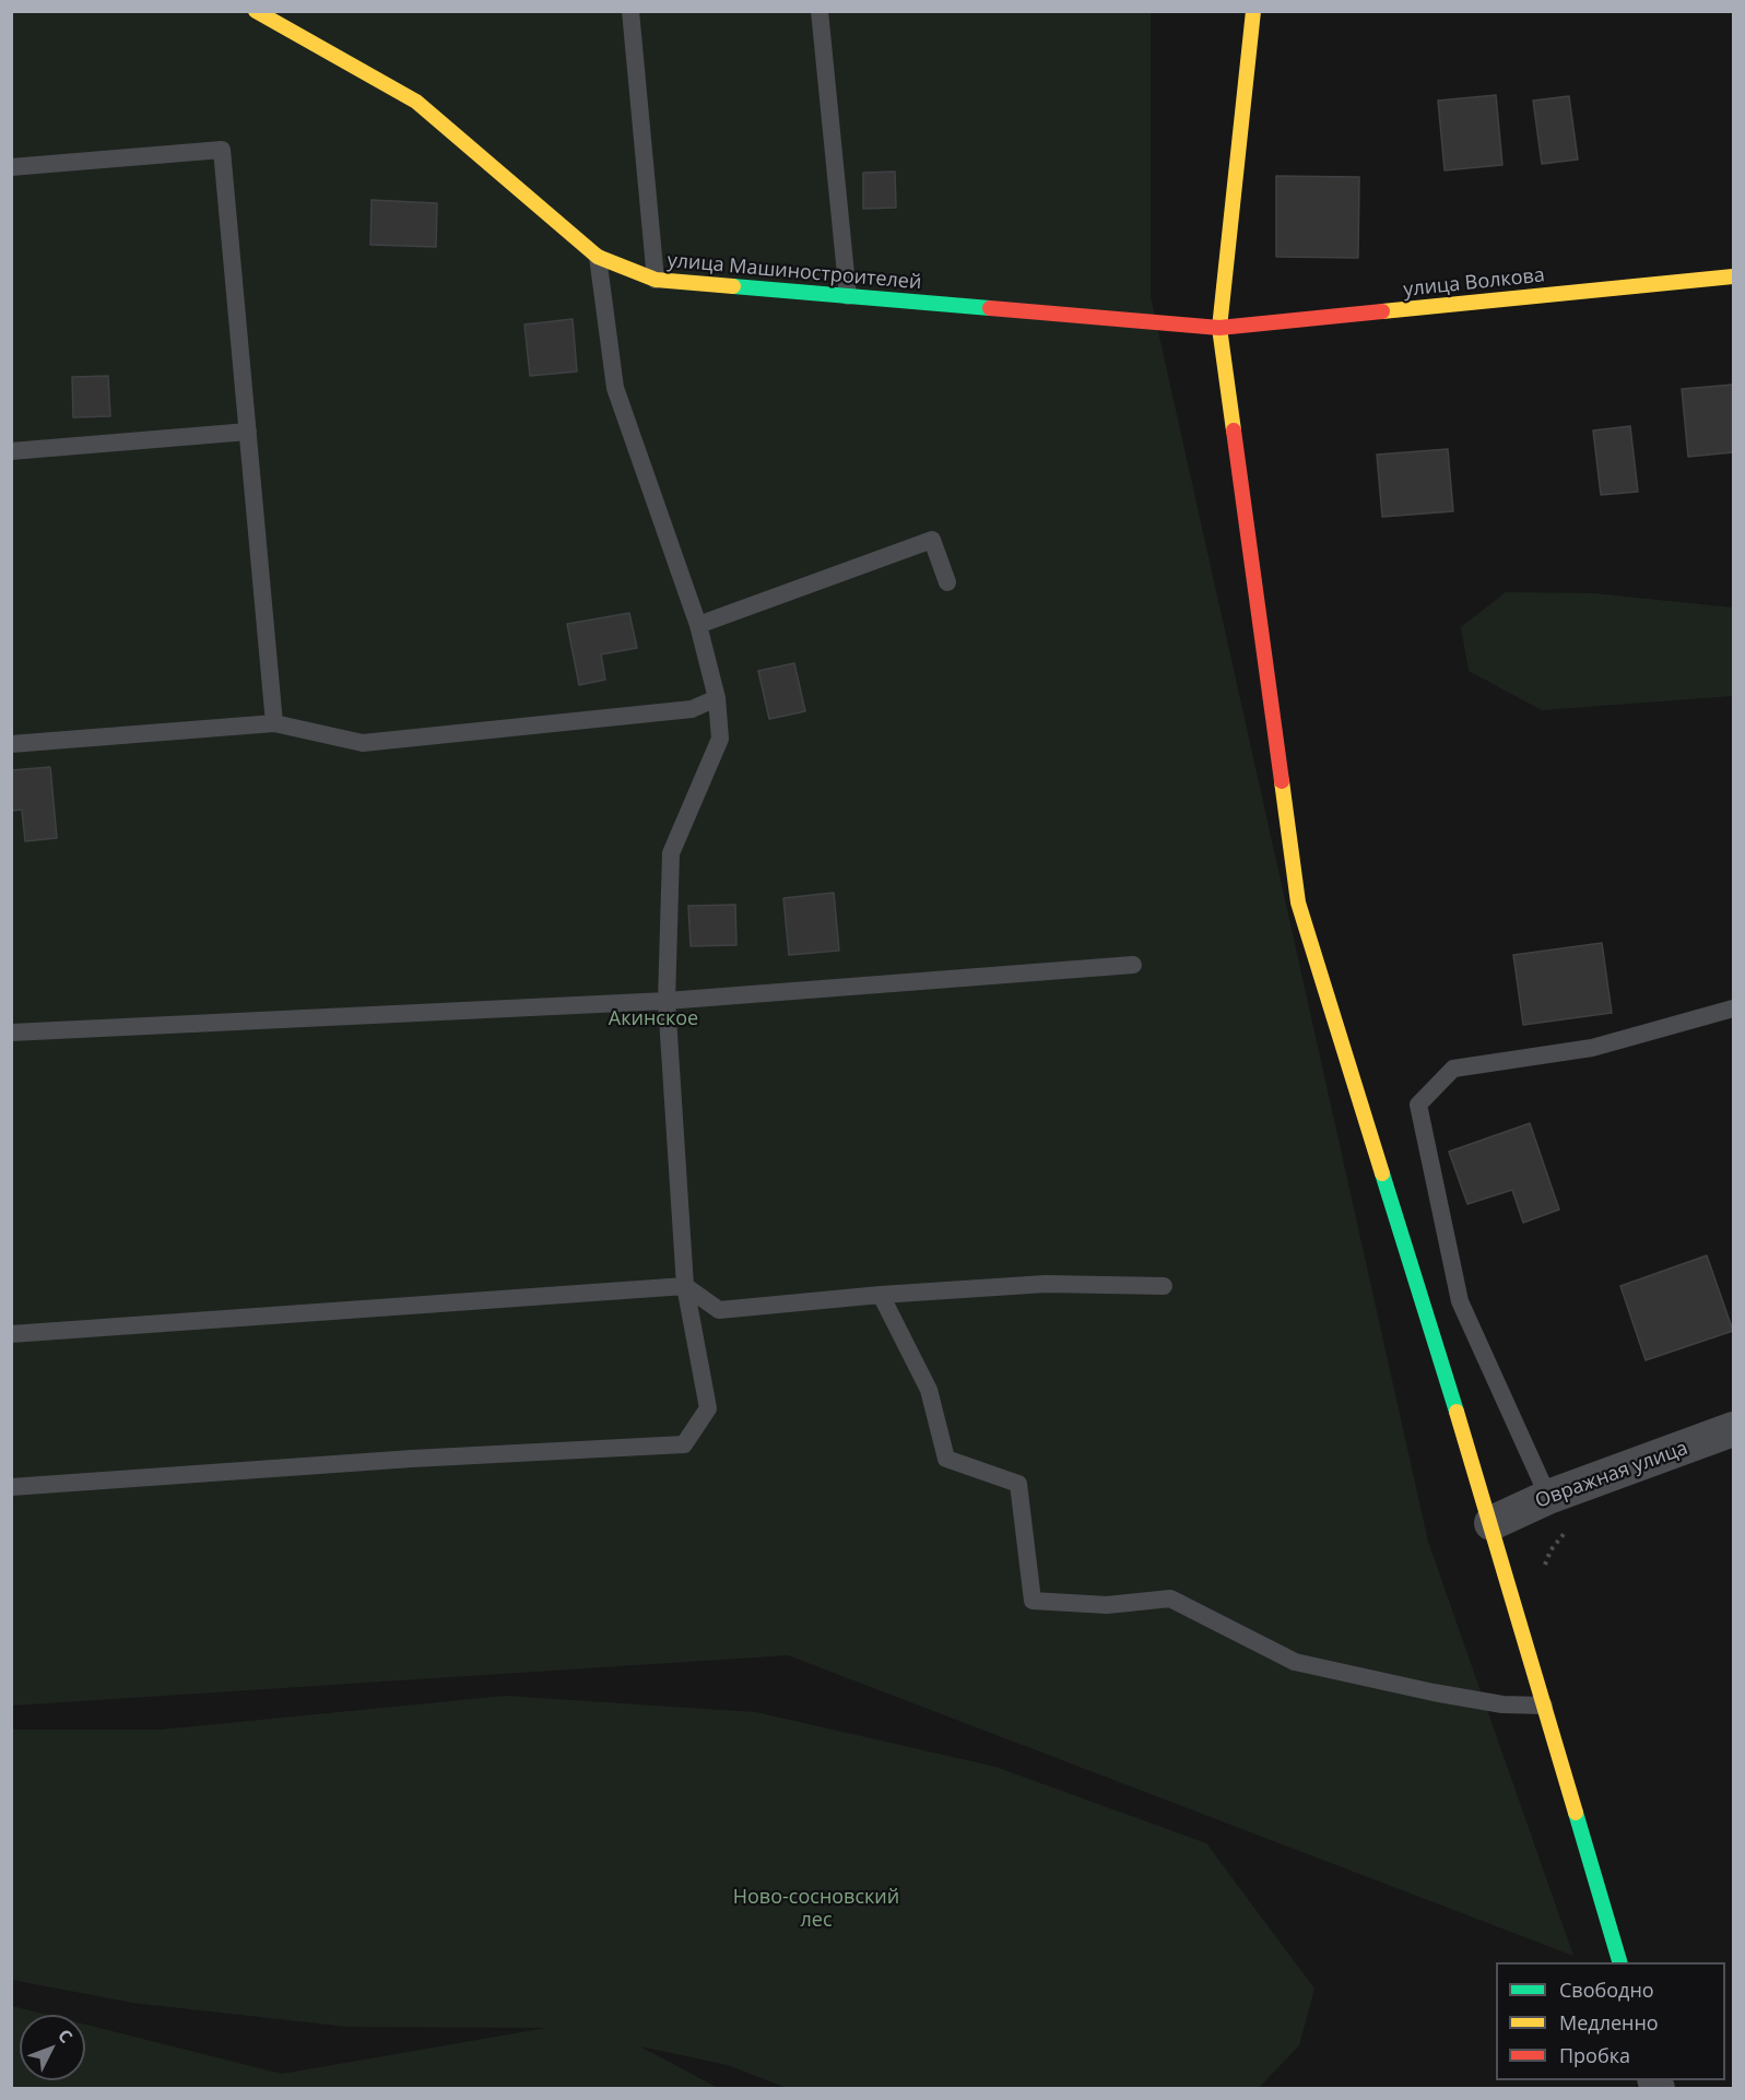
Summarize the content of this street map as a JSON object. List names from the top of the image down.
{
  "streets": {
    "street": ["улица Машиностроителей", "улица Волкова", "Овражная улица"]
  },
  "crossings": [
    ["улица Машиностроителей", "улица Волкова"]
  ],
  "parks": ["Акинское", "Ново-сосновский лес"],
  "legend": ["Свободно", "Медленно", "Пробка"],
  "north": "top right"
}
